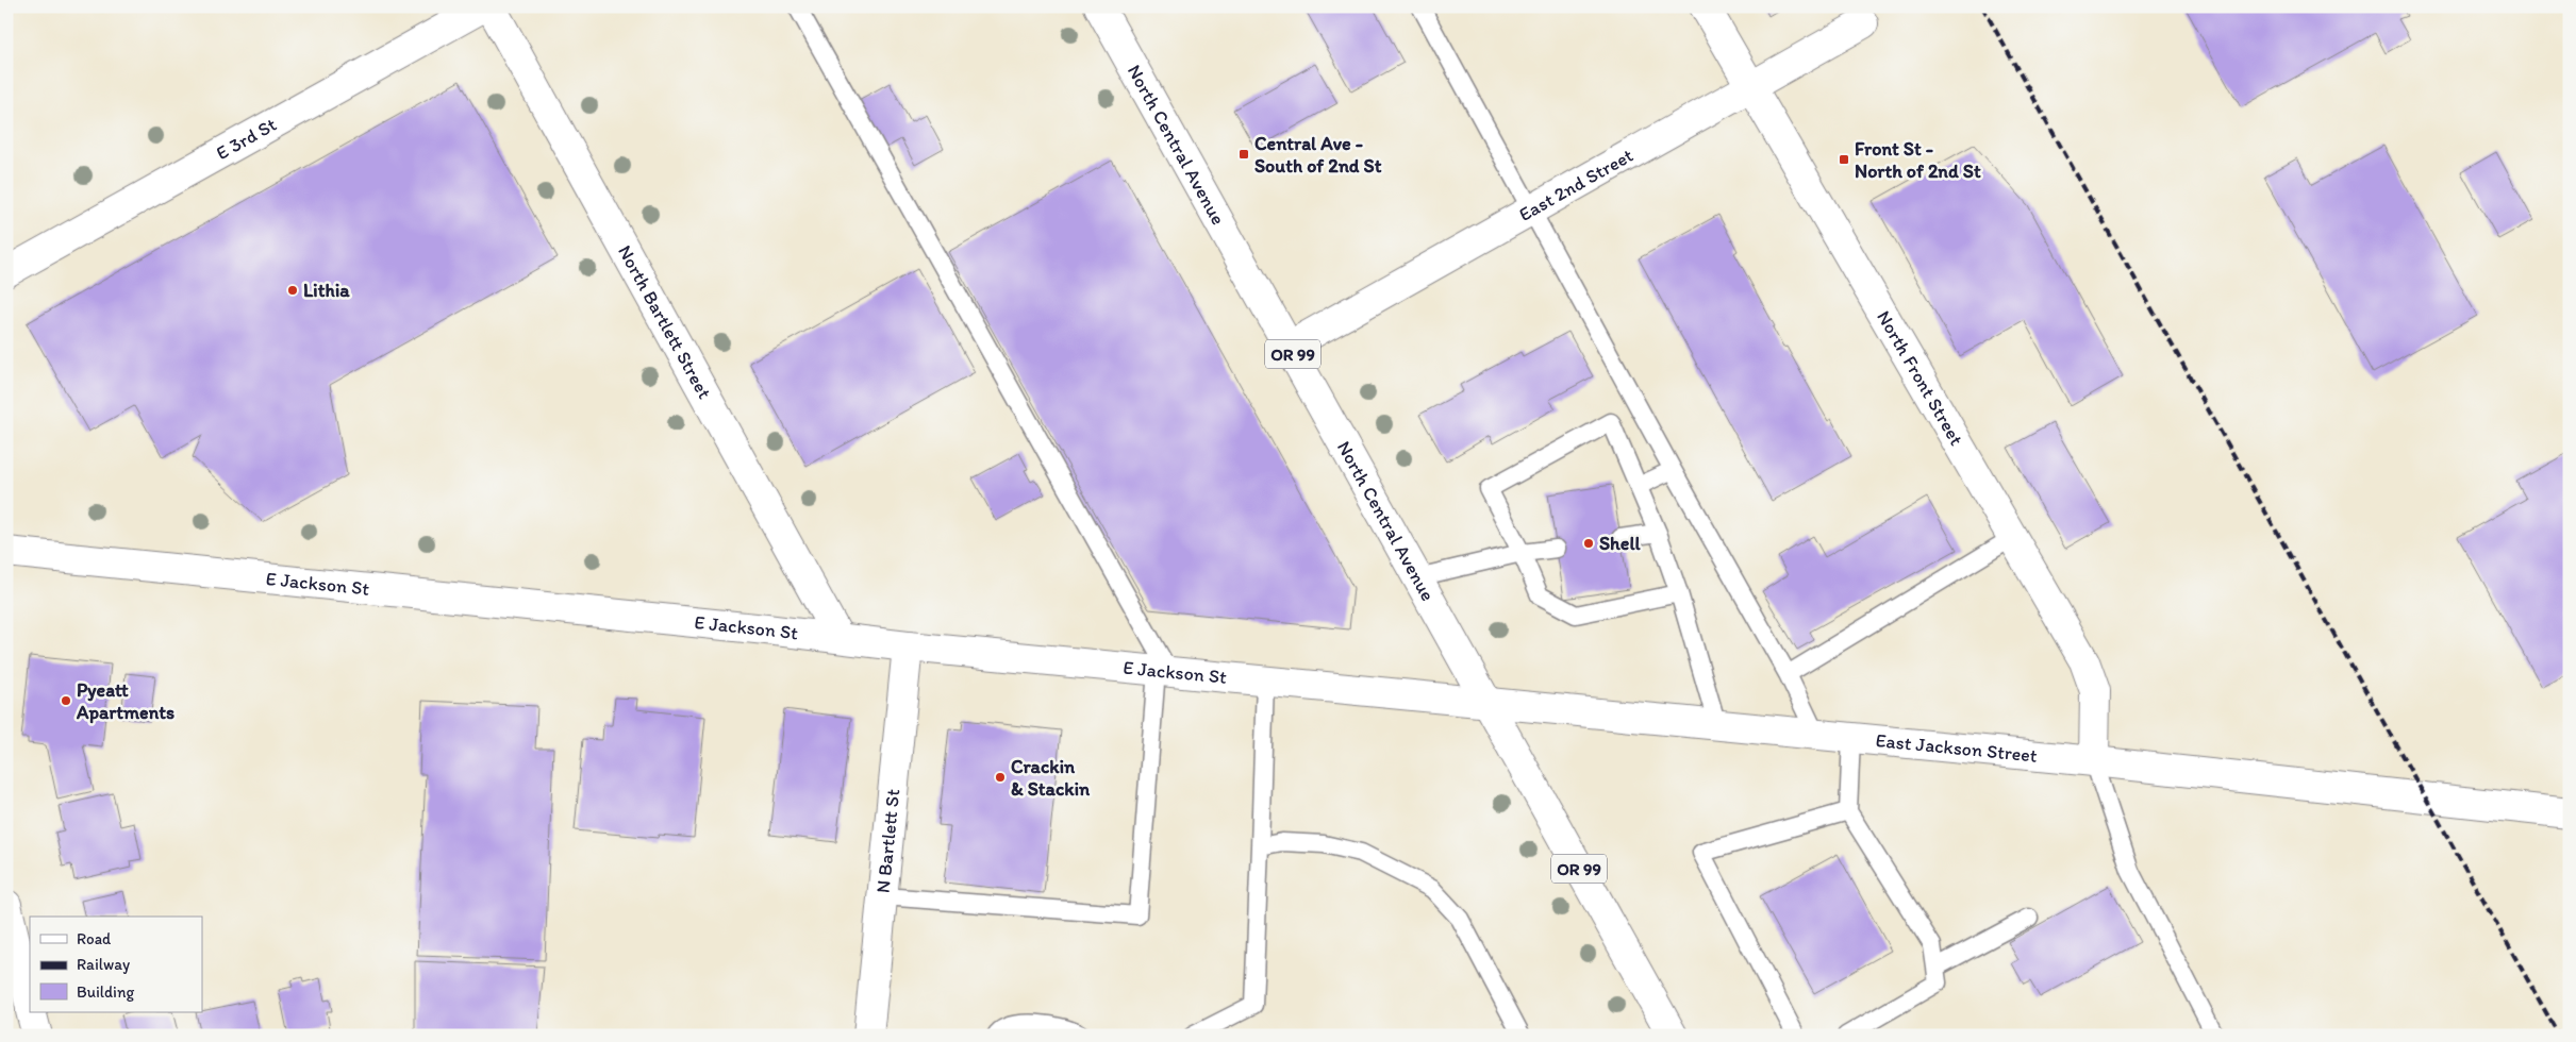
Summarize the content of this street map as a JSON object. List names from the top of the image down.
{
  "streets": {
    "street": [
      "E 3rd St",
      "North Central Avenue",
      "East 2nd Street",
      "North Bartlett Street",
      "OR 99",
      "North Front Street",
      "E Jackson St",
      "East Jackson Street",
      "N Bartlett St"
    ]
  },
  "crossings": [
    ["North Central Avenue", "East 2nd Street"],
    ["North Central Avenue", "E Jackson St"],
    ["North Central Avenue", "East Jackson Street"],
    ["East 2nd Street", "North Front Street"],
    ["North Bartlett Street", "E Jackson St"],
    ["North Front Street", "East Jackson Street"],
    ["E Jackson St", "East Jackson Street"],
    ["E Jackson St", "N Bartlett St"]
  ],
  "places": {
    "transit": ["Central Ave - South of 2nd St", "Front St - North of 2nd St"],
    "other": [
      "Lithia",
      "Shell",
      "Pyeatt Apartments",
      "Crackin & Stackin"
    ]
  },
  "legend": ["Road", "Railway", "Building"]
}
